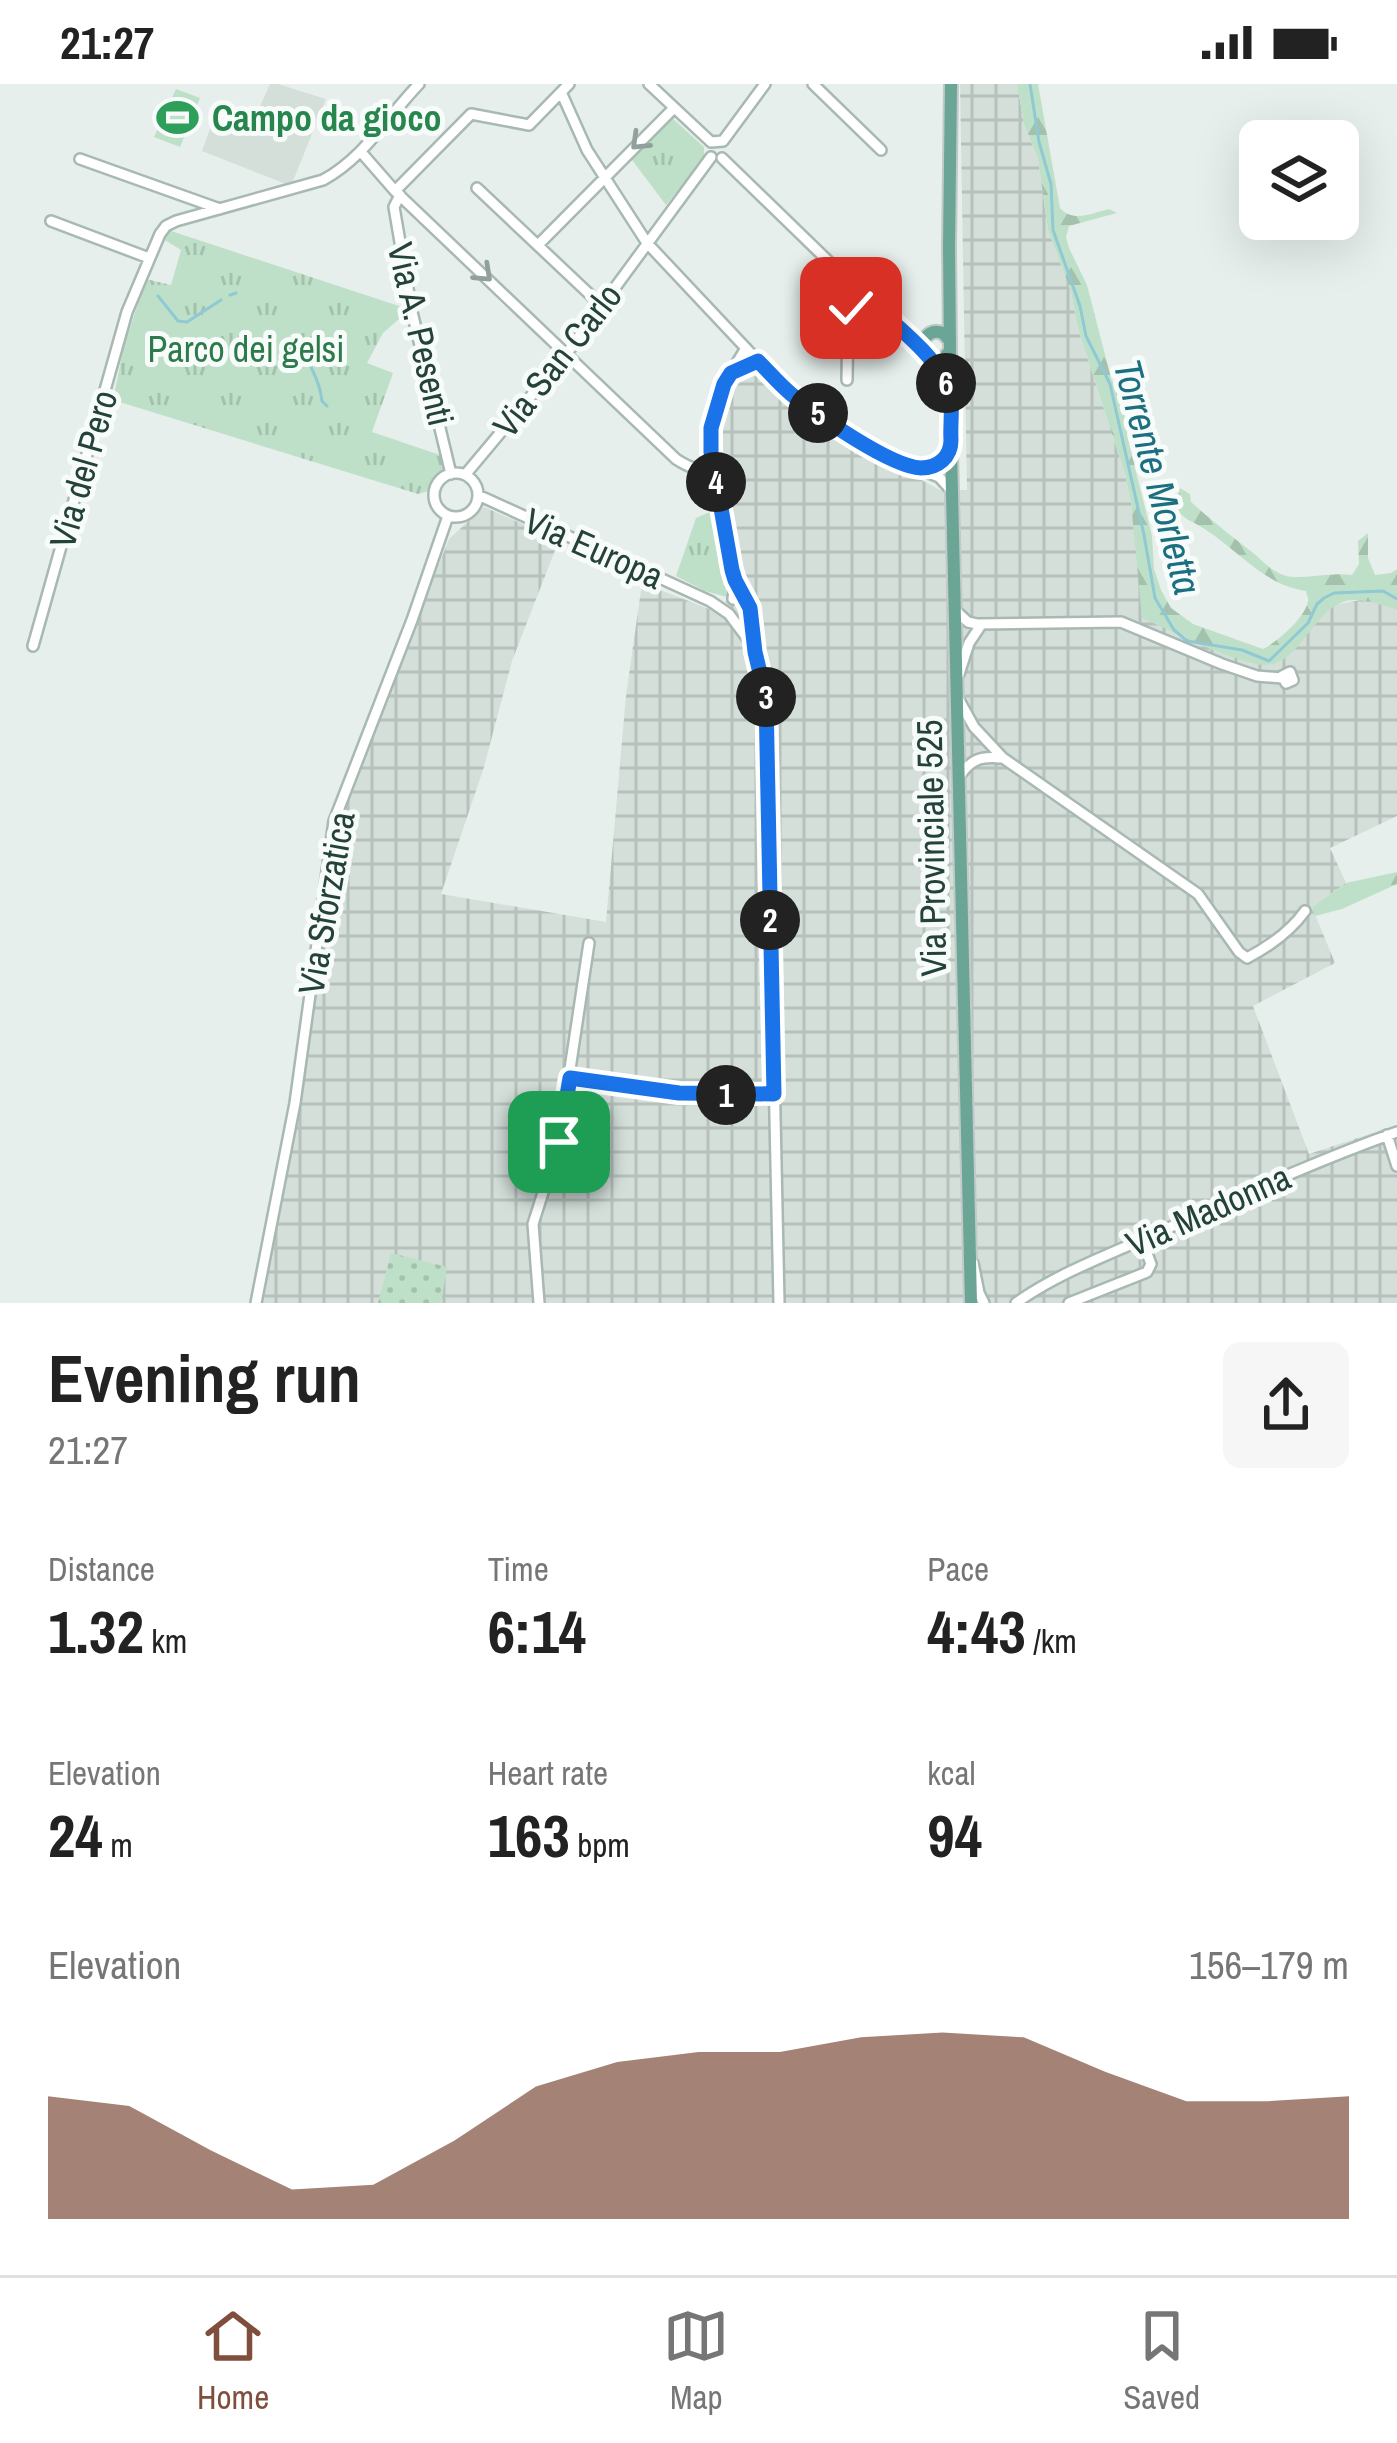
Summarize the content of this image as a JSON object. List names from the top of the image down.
{
  "streets": {
    "main road": ["Via Provinciale 525"],
    "street": [
      "Via A. Pesenti",
      "Via San Carlo",
      "Via del Pero",
      "Via Europa",
      "Via Sforzatica",
      "Via Madonna"
    ]
  },
  "crossings": [
    ["Via A. Pesenti", "Via San Carlo"],
    ["Via A. Pesenti", "Via Europa"],
    ["Via A. Pesenti", "Via Sforzatica"],
    ["Via San Carlo", "Via Europa"],
    ["Via San Carlo", "Via Sforzatica"],
    ["Via Europa", "Via Sforzatica"]
  ],
  "water": ["Torrente Morletta"],
  "parks": ["Parco dei gelsi"],
  "places": {
    "sports": ["Campo da gioco"]
  },
  "page": {
    "status": "21:27",
    "pins": [
      "6",
      "5",
      "4",
      "3",
      "2",
      "1"
    ],
    "heading": ["Evening run", "21:27"],
    "stats": [
      ["Distance", "1.32 km"],
      ["Time", "6:14"],
      ["Pace", "4:43 /km"],
      ["Elevation", "24 m"],
      ["Heart rate", "163 bpm"],
      ["kcal", "94"]
    ],
    "chart": ["Elevation", "156–179 m"],
    "tabs": ["Home", "Map", "Saved"]
  }
}
